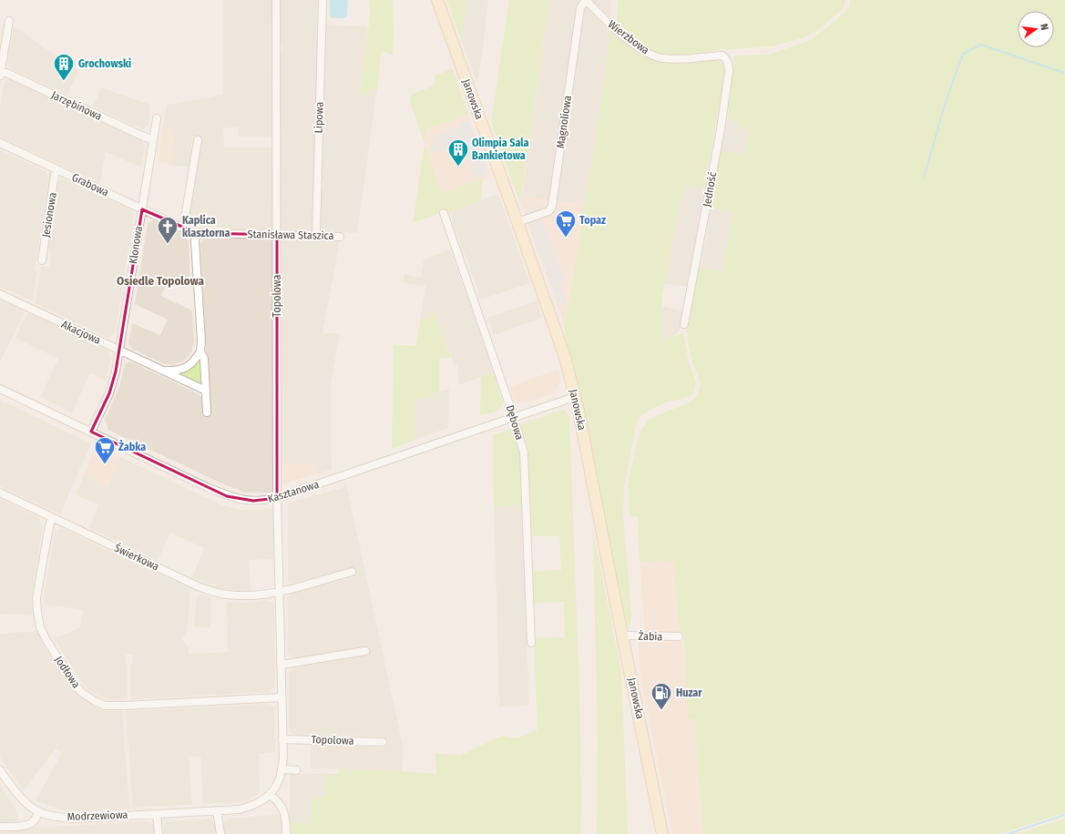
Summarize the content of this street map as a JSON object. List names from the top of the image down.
{
  "streets": {
    "main road": ["Janowska"],
    "street": [
      "Wierzbowa",
      "Jarzębinowa",
      "Lipowa",
      "Magnoliowa",
      "Grabowa",
      "Jedność",
      "Jesionowa",
      "Stanisława Staszica",
      "Klonowa",
      "Topolowa",
      "Akacjowa",
      "Dębowa",
      "Kasztanowa",
      "Świerkowa",
      "Żabia",
      "Jodłowa",
      "Modrzewiowa"
    ]
  },
  "crossings": [
    ["Wierzbowa", "Magnoliowa"],
    ["Wierzbowa", "Jedność"],
    ["Janowska", "Magnoliowa"],
    ["Janowska", "Kasztanowa"],
    ["Janowska", "Żabia"],
    ["Jarzębinowa", "Klonowa"],
    ["Lipowa", "Stanisława Staszica"],
    ["Grabowa", "Jesionowa"],
    ["Grabowa", "Stanisława Staszica"],
    ["Grabowa", "Klonowa"],
    ["Stanisława Staszica", "Topolowa"],
    ["Klonowa", "Akacjowa"],
    ["Klonowa", "Kasztanowa"],
    ["Topolowa", "Kasztanowa"],
    ["Topolowa", "Świerkowa"],
    ["Topolowa", "Jodłowa"],
    ["Topolowa", "Modrzewiowa"],
    ["Dębowa", "Kasztanowa"],
    ["Świerkowa", "Jodłowa"]
  ],
  "districts": ["Osiedle Topolowa"],
  "places": {
    "building": ["Grochowski", "Olimpia Sala Bankietowa"],
    "supermarket": ["Topaz", "Żabka"],
    "church": ["Kaplica klasztorna"],
    "fuel station": ["Huzar"]
  },
  "north": "right"
}
